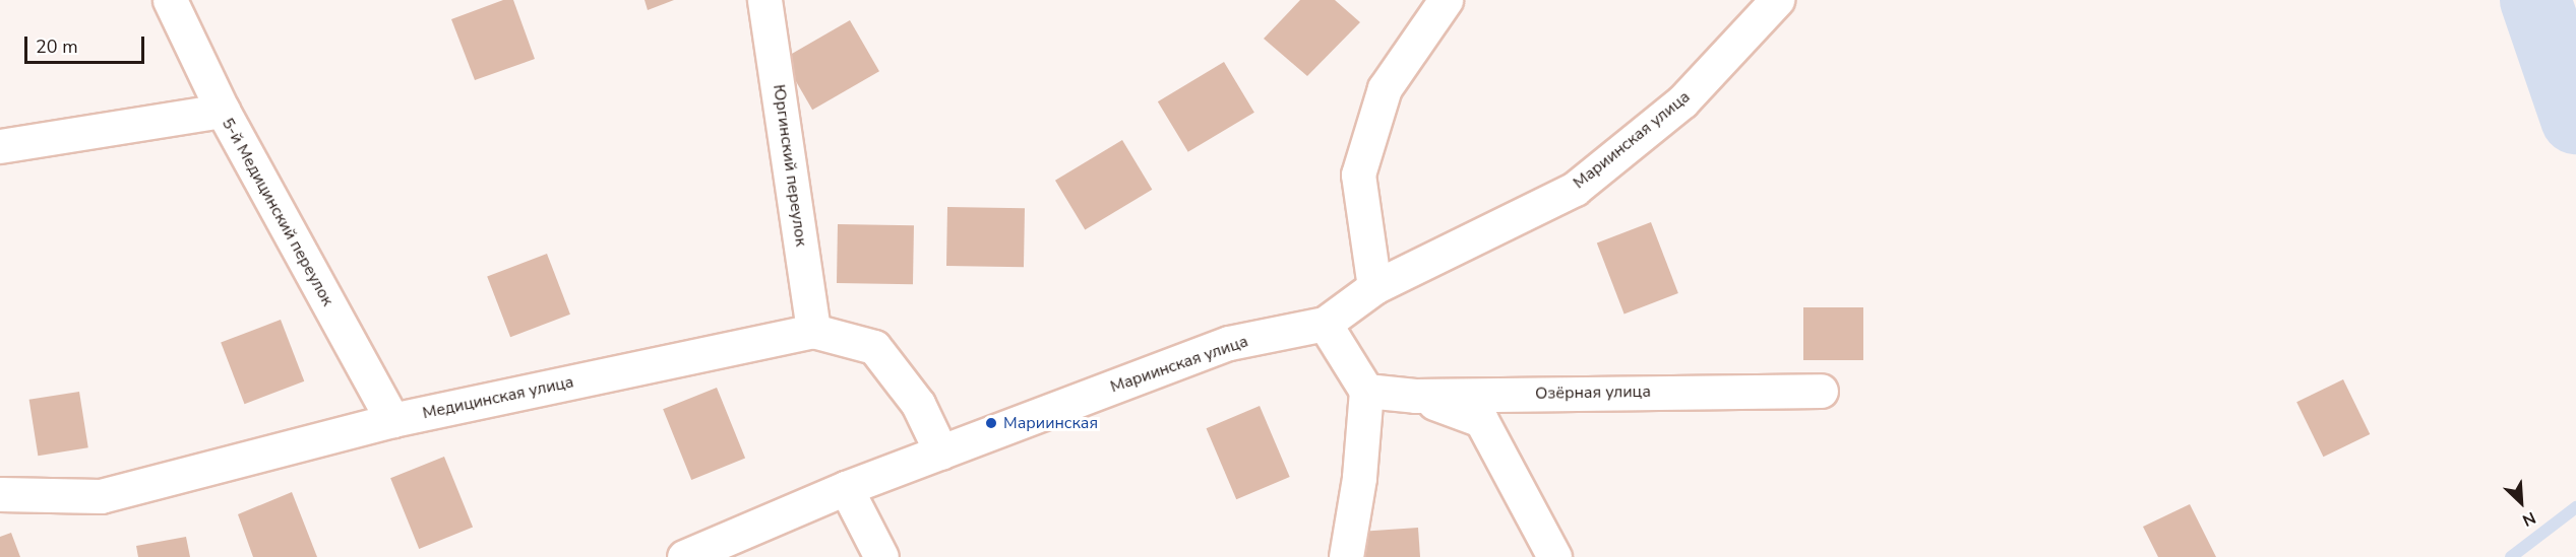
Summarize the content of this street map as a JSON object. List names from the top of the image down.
{
  "streets": {
    "street": [
      "Мариинская улица",
      "Юргинский переулок",
      "5-й Медицинский переулок",
      "Озёрная улица",
      "Медицинская улица"
    ]
  },
  "crossings": [
    ["Мариинская улица", "Медицинская улица"],
    ["Юргинский переулок", "Медицинская улица"],
    ["5-й Медицинский переулок", "Медицинская улица"]
  ],
  "places": ["Мариинская"],
  "scale_bar": "20 m",
  "north": "bottom right"
}
